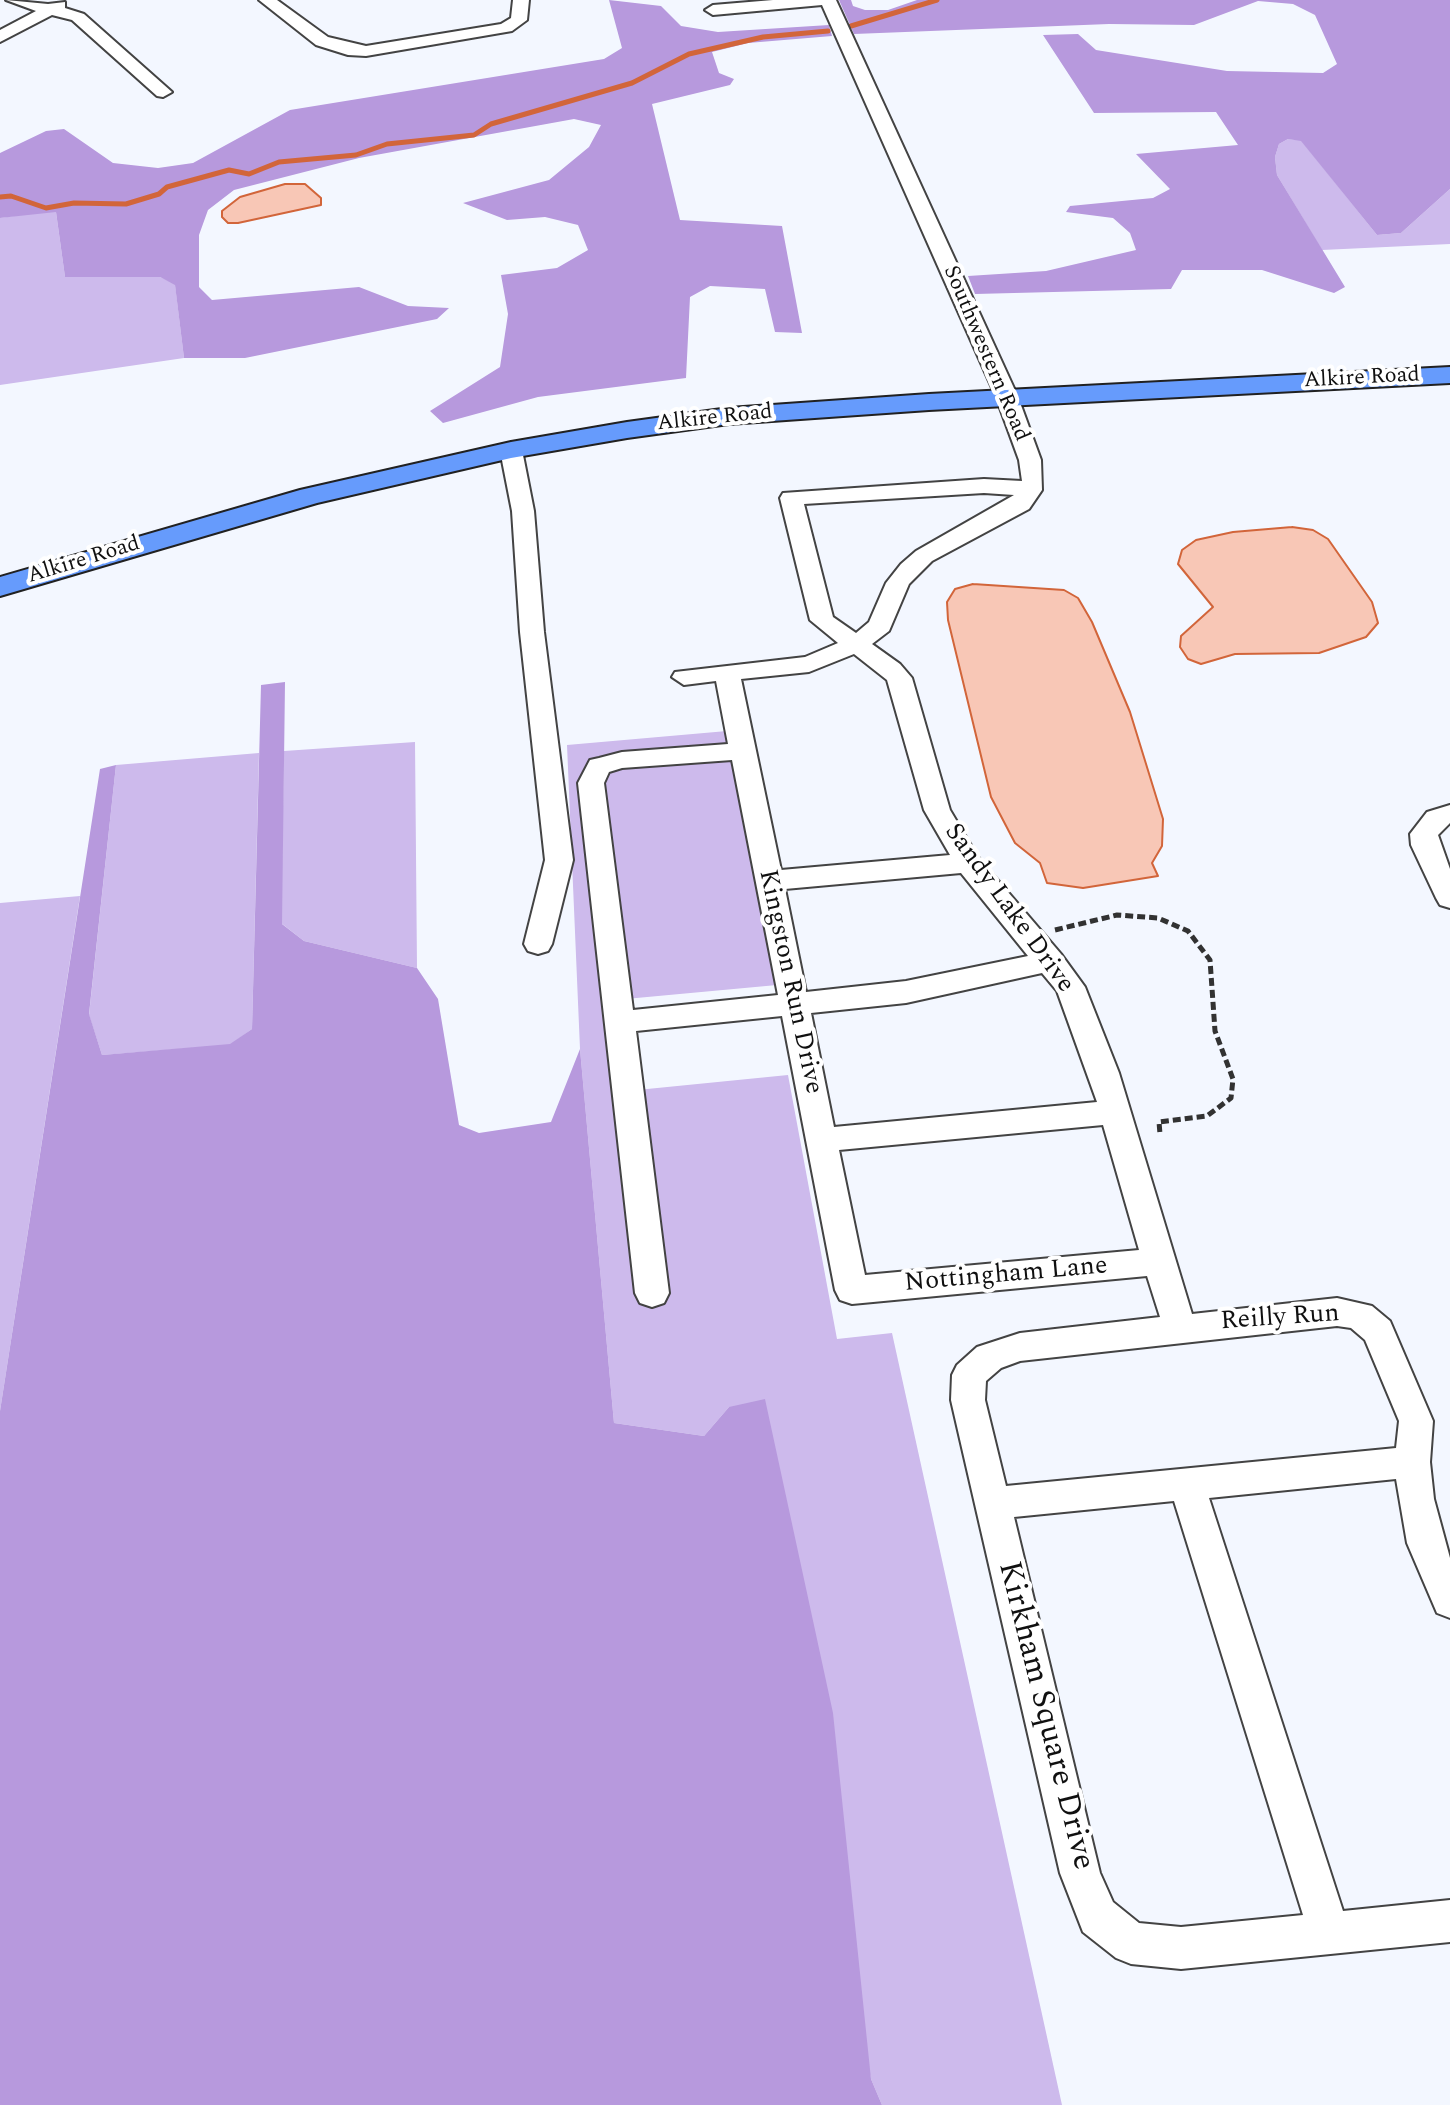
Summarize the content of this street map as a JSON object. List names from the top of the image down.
{
  "streets": {
    "main road": ["Alkire Road"],
    "street": [
      "Southwestern Road",
      "Sandy Lake Drive",
      "Kingston Run Drive",
      "Nottingham Lane",
      "Reilly Run",
      "Kirkham Square Drive"
    ]
  },
  "crossings": [
    ["Southwestern Road", "Alkire Road"],
    ["Southwestern Road", "Sandy Lake Drive"],
    ["Sandy Lake Drive", "Nottingham Lane"],
    ["Sandy Lake Drive", "Reilly Run"],
    ["Sandy Lake Drive", "Kirkham Square Drive"],
    ["Kingston Run Drive", "Nottingham Lane"],
    ["Reilly Run", "Kirkham Square Drive"]
  ]
}
